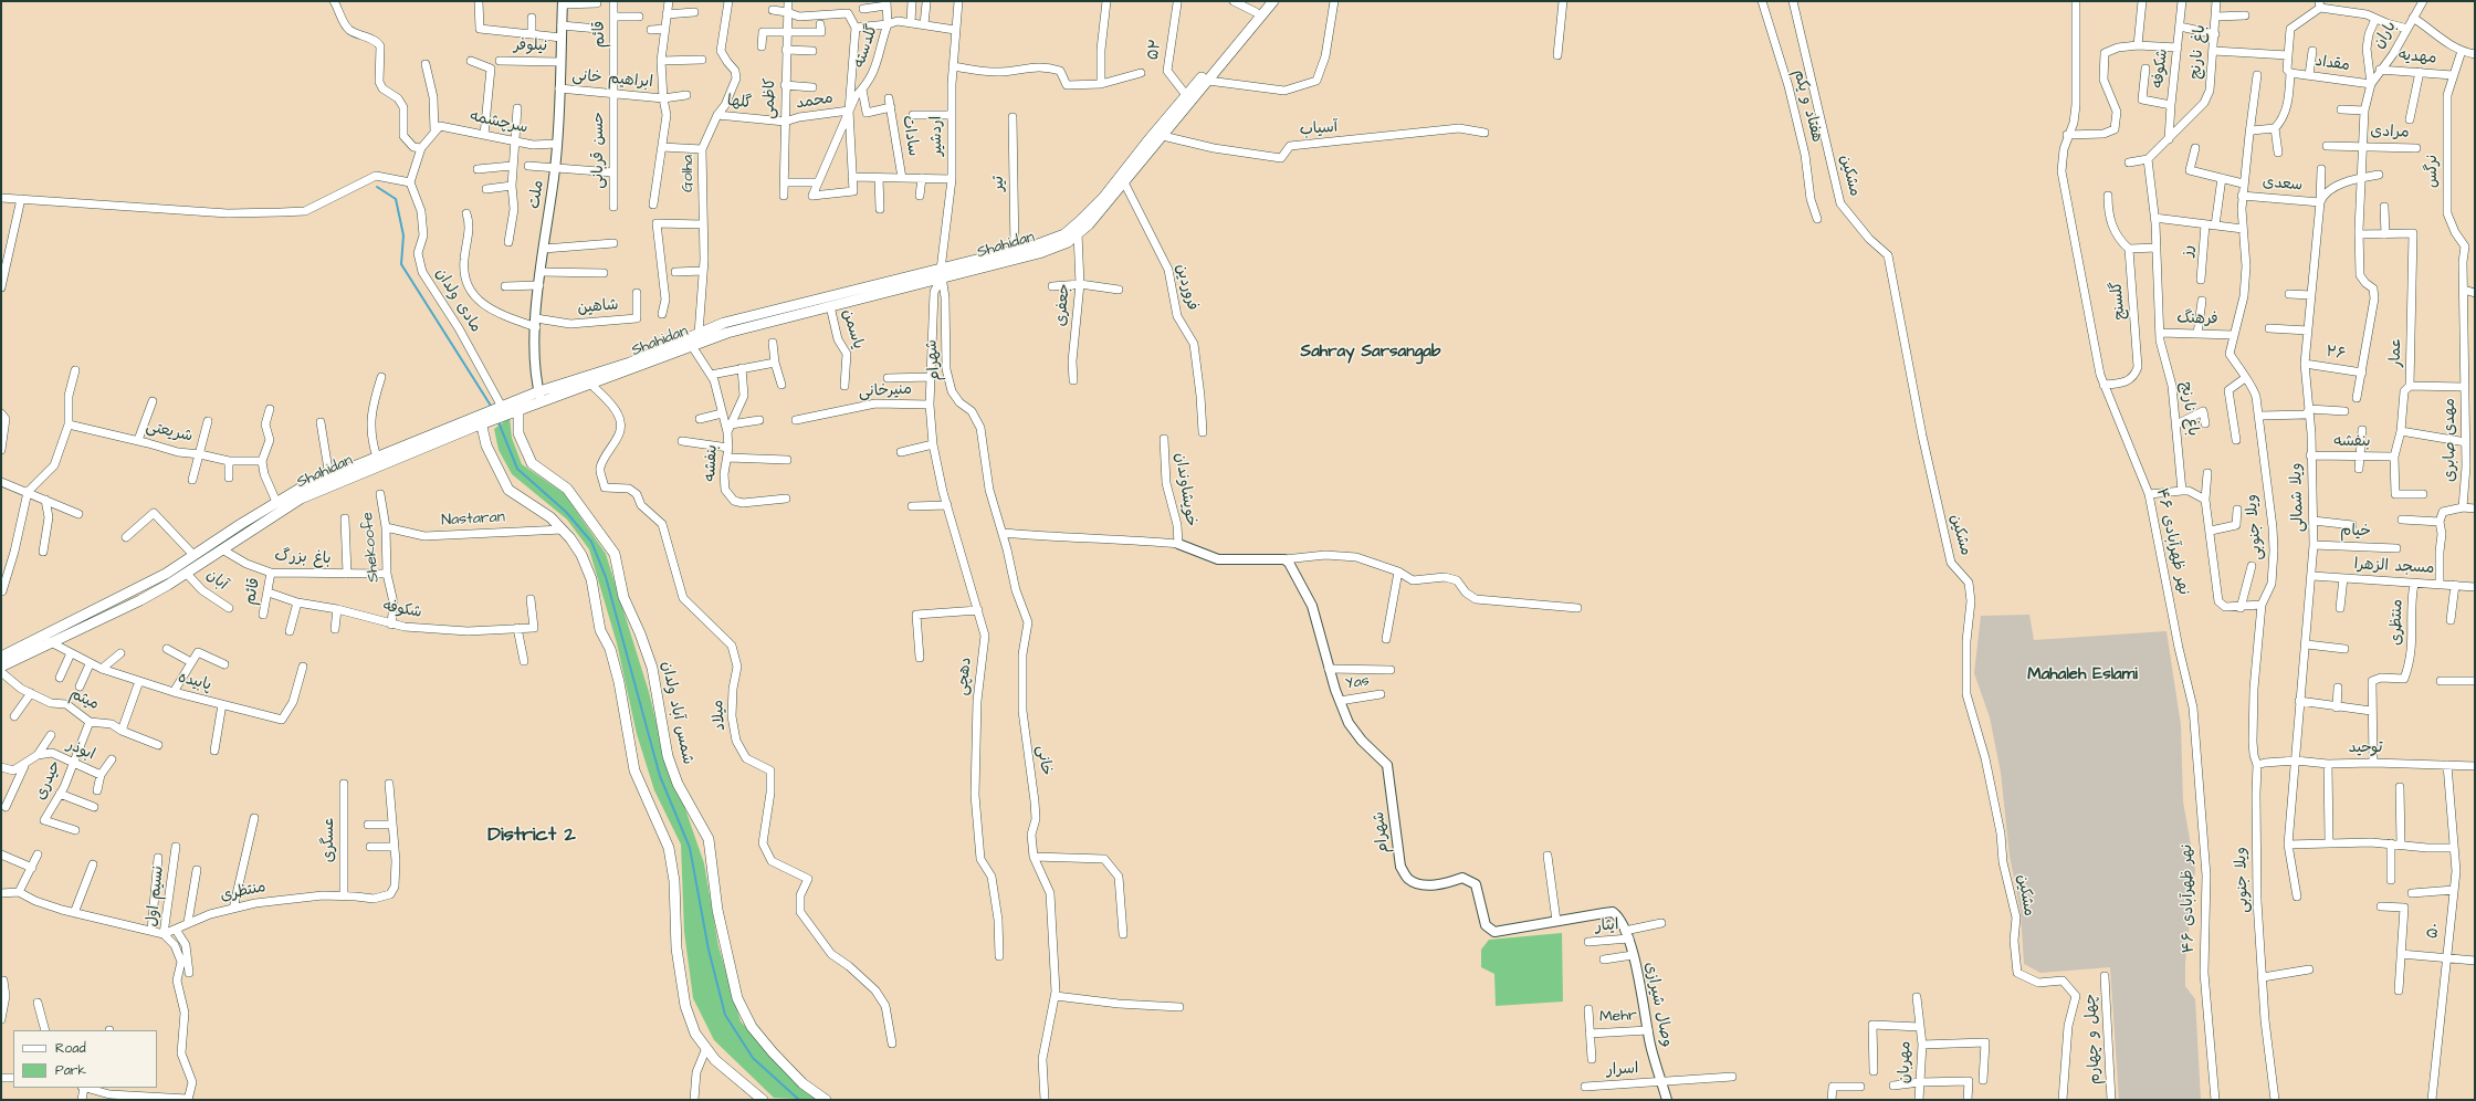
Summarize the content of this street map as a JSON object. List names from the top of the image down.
{
  "streets": {
    "main road": ["Shahidan", "شمس آباد ولدان"],
    "street": [
      "قائم",
      "باران",
      "نیلوفر",
      "گلدسته",
      "۵۲",
      "باغ نارنج",
      "مهدیه",
      "مقداد",
      "شکوفه",
      "ابراهیم خانی",
      "کاظمی",
      "محمد",
      "گلها",
      "هفتاد و یکم",
      "سرچشمه",
      "آسیاب",
      "مرادی",
      "سادات",
      "اردشیر",
      "حسن قربانی",
      "نرگس",
      "Golha",
      "مشکین",
      "تیر",
      "سعدی",
      "ملت",
      "رز",
      "فروردین",
      "مادی ولدان",
      "گلسنج",
      "جعفری",
      "شاهین",
      "فرهنگ",
      "یاسمن",
      "عمار",
      "۲۶",
      "شهرام",
      "منیرخانی",
      "شریعتی",
      "مهدی صابری",
      "بنفشه",
      "خویشاوندان",
      "ویلا شمالی",
      "Nastaran",
      "ویلا جنوبی",
      "خیام",
      "نهر ظهرآبادی ۴۶",
      "Shekoofe",
      "باغ بزرگ",
      "مسجد الزهرا",
      "آبان",
      "منتظری",
      "دهچی",
      "پابیده",
      "Yas",
      "میثم",
      "میلاد",
      "توحید",
      "ابوذر",
      "خانی",
      "حیدری",
      "عسگری",
      "نسیم اول",
      "ایثار",
      "۵۰",
      "وصال شیرازی",
      "Mehr",
      "چهل و چهارم",
      "مهربان",
      "اسرار"
    ]
  },
  "crossings": [
    ["قائم", "شکوفه"],
    ["قائم", "ابراهیم خانی"],
    ["قائم", "حسن قربانی"],
    ["قائم", "باغ بزرگ"],
    ["باران", "مهدیه"],
    ["باران", "مقداد"],
    ["باران", "عمار"],
    ["نیلوفر", "ملت"],
    ["گلدسته", "محمد"],
    ["گلدسته", "اردشیر"],
    ["۵۲", "Shahidan"],
    ["باغ نارنج", "شکوفه"],
    ["باغ نارنج", "فرهنگ"],
    ["مهدیه", "نرگس"],
    ["مقداد", "عمار"],
    ["شکوفه", "Shekoofe"],
    ["ابراهیم خانی", "حسن قربانی"],
    ["ابراهیم خانی", "ملت"],
    ["کاظمی", "محمد"],
    ["کاظمی", "گلها"],
    ["محمد", "گلها"],
    ["گلها", "Golha"],
    ["سرچشمه", "ملت"],
    ["آسیاب", "Shahidan"],
    ["مرادی", "عمار"],
    ["اردشیر", "Shahidan"],
    ["اردشیر", "شهرام"],
    ["اردشیر", "منیرخانی"],
    ["نرگس", "مهدی صابری"],
    ["Golha", "Shahidan"],
    ["تیر", "Shahidan"],
    ["سعدی", "ویلا شمالی"],
    ["سعدی", "ویلا جنوبی"],
    ["ملت", "Shahidan"],
    ["ملت", "شاهین"],
    ["Shahidan", "فروردین"],
    ["Shahidan", "مادی ولدان"],
    ["Shahidan", "جعفری"],
    ["Shahidan", "یاسمن"],
    ["Shahidan", "شهرام"],
    ["Shahidan", "منیرخانی"],
    ["Shahidan", "بنفشه"],
    ["Shahidan", "باغ بزرگ"],
    ["Shahidan", "آبان"],
    ["Shahidan", "پابیده"],
    ["Shahidan", "شمس آباد ولدان"],
    ["Shahidan", "میلاد"],
    ["گلسنج", "نهر ظهرآبادی ۴۶"],
    ["فرهنگ", "ویلا جنوبی"],
    ["عمار", "۲۶"],
    ["عمار", "بنفشه"],
    ["۲۶", "ویلا شمالی"],
    ["شهرام", "منیرخانی"],
    ["شهرام", "Yas"],
    ["شهرام", "خانی"],
    ["شهرام", "وصال شیرازی"],
    ["منیرخانی", "دهچی"],
    ["بنفشه", "ویلا شمالی"],
    ["ویلا شمالی", "خیام"],
    ["ویلا شمالی", "مسجد الزهرا"],
    ["ویلا شمالی", "توحید"],
    ["Nastaran", "Shekoofe"],
    ["ویلا جنوبی", "توحید"],
    ["Shekoofe", "باغ بزرگ"],
    ["مسجد الزهرا", "منتظری"],
    ["منتظری", "توحید"],
    ["منتظری", "عسگری"],
    ["منتظری", "نسیم اول"],
    ["میثم", "حیدری"],
    ["توحید", "۵۰"],
    ["ابوذر", "حیدری"],
    ["ایثار", "وصال شیرازی"],
    ["وصال شیرازی", "Mehr"],
    ["وصال شیرازی", "اسرار"]
  ],
  "districts": ["Sahray Sarsangab", "Mahaleh Eslami", "District 2"],
  "legend": ["Road", "Park"]
}
